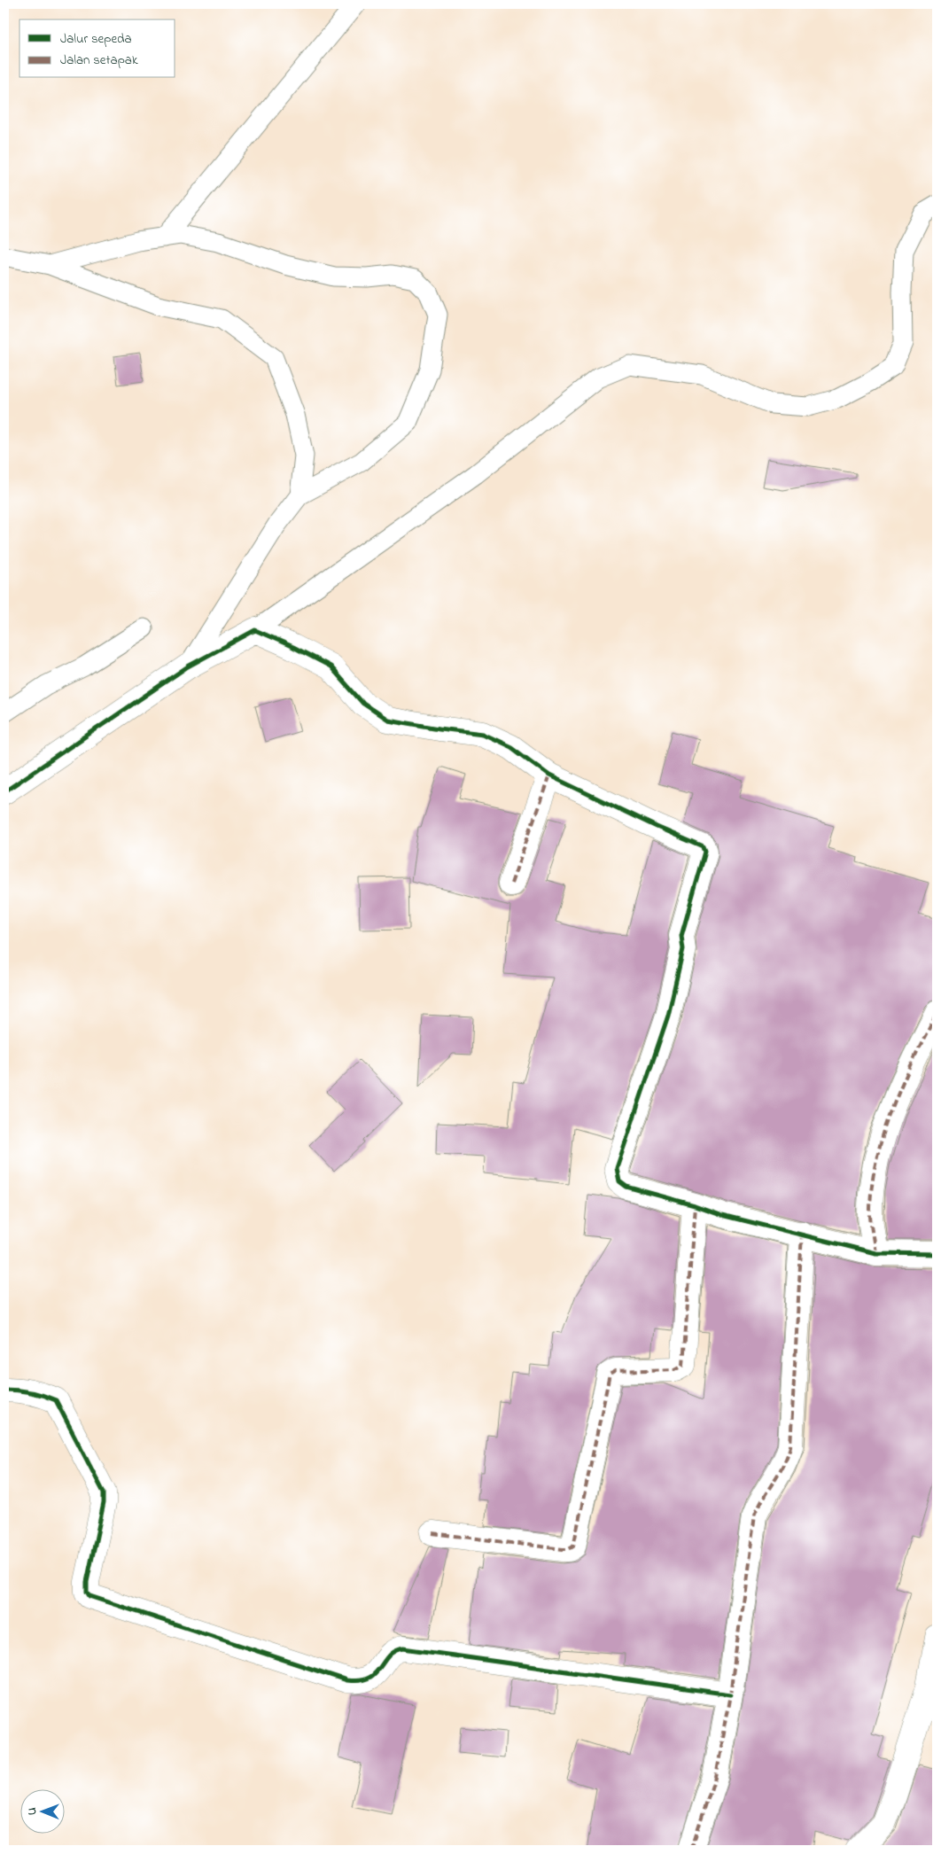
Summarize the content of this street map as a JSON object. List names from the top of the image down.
{
  "legend": ["Jalur sepeda", "Jalan setapak"],
  "north": "left"
}
